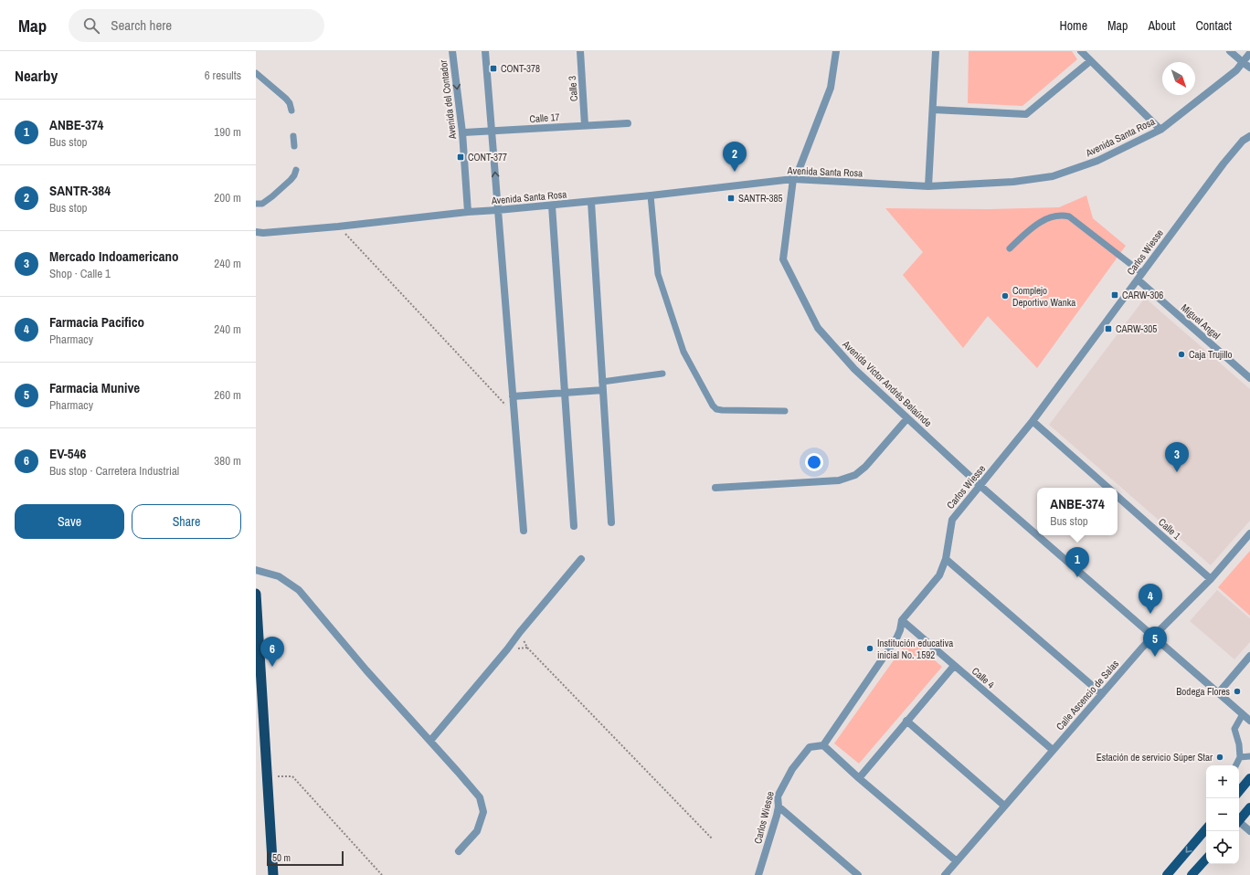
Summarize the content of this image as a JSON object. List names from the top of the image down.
{
  "streets": {
    "street": [
      "Calle 3",
      "Avenida del Contador",
      "Calle 17",
      "Avenida Santa Rosa",
      "Carlos Wiesse",
      "Miguel Angel",
      "Avenida Víctor Andrés Belaúnde",
      "Calle 1",
      "Calle 4",
      "Calle Ascencio de Salas"
    ]
  },
  "crossings": [
    ["Calle 3", "Calle 17"],
    ["Avenida del Contador", "Calle 17"],
    ["Avenida del Contador", "Avenida Santa Rosa"],
    ["Avenida Santa Rosa", "Avenida Víctor Andrés Belaúnde"],
    ["Carlos Wiesse", "Miguel Angel"],
    ["Carlos Wiesse", "Avenida Víctor Andrés Belaúnde"],
    ["Carlos Wiesse", "Calle 4"],
    ["Avenida Víctor Andrés Belaúnde", "Calle Ascencio de Salas"],
    ["Calle 1", "Calle Ascencio de Salas"],
    ["Calle 4", "Calle Ascencio de Salas"]
  ],
  "places": {
    "transit": [
      "CONT-378",
      "CONT-377",
      "SANTR-385",
      "CARW-306",
      "CARW-305"
    ],
    "other": [
      "Complejo Deportivo Wanka",
      "Caja Trujillo",
      "Institución educativa inicial No. 1592",
      "Bodega Flores",
      "Estación de servicio Súper Star"
    ]
  },
  "scale_bar": "50 m",
  "north": "bottom right",
  "page": {
    "header": "Map",
    "search": "Search here",
    "nav": [
      "Home",
      "Map",
      "About",
      "Contact"
    ],
    "heading": ["Nearby", "6 results"],
    "list": [
      {
        "mark": "1",
        "name": "ANBE-374",
        "note": "Bus stop",
        "value": "190 m"
      },
      {
        "mark": "2",
        "name": "SANTR-384",
        "note": "Bus stop",
        "value": "200 m"
      },
      {
        "mark": "3",
        "name": "Mercado Indoamericano",
        "note": "Shop · Calle 1",
        "value": "240 m"
      },
      {
        "mark": "4",
        "name": "Farmacia Pacifico",
        "note": "Pharmacy",
        "value": "240 m"
      },
      {
        "mark": "5",
        "name": "Farmacia Munive",
        "note": "Pharmacy",
        "value": "260 m"
      },
      {
        "mark": "6",
        "name": "EV-546",
        "note": "Bus stop · Carretera Industrial",
        "value": "380 m"
      }
    ],
    "pins": [
      "2",
      "3",
      "1",
      "4",
      "5",
      "6"
    ],
    "popup": ["ANBE-374", "Bus stop"],
    "buttons": ["Save", "Share"],
    "map_buttons": ["+", "−"],
    "scale": "50 m"
  }
}
